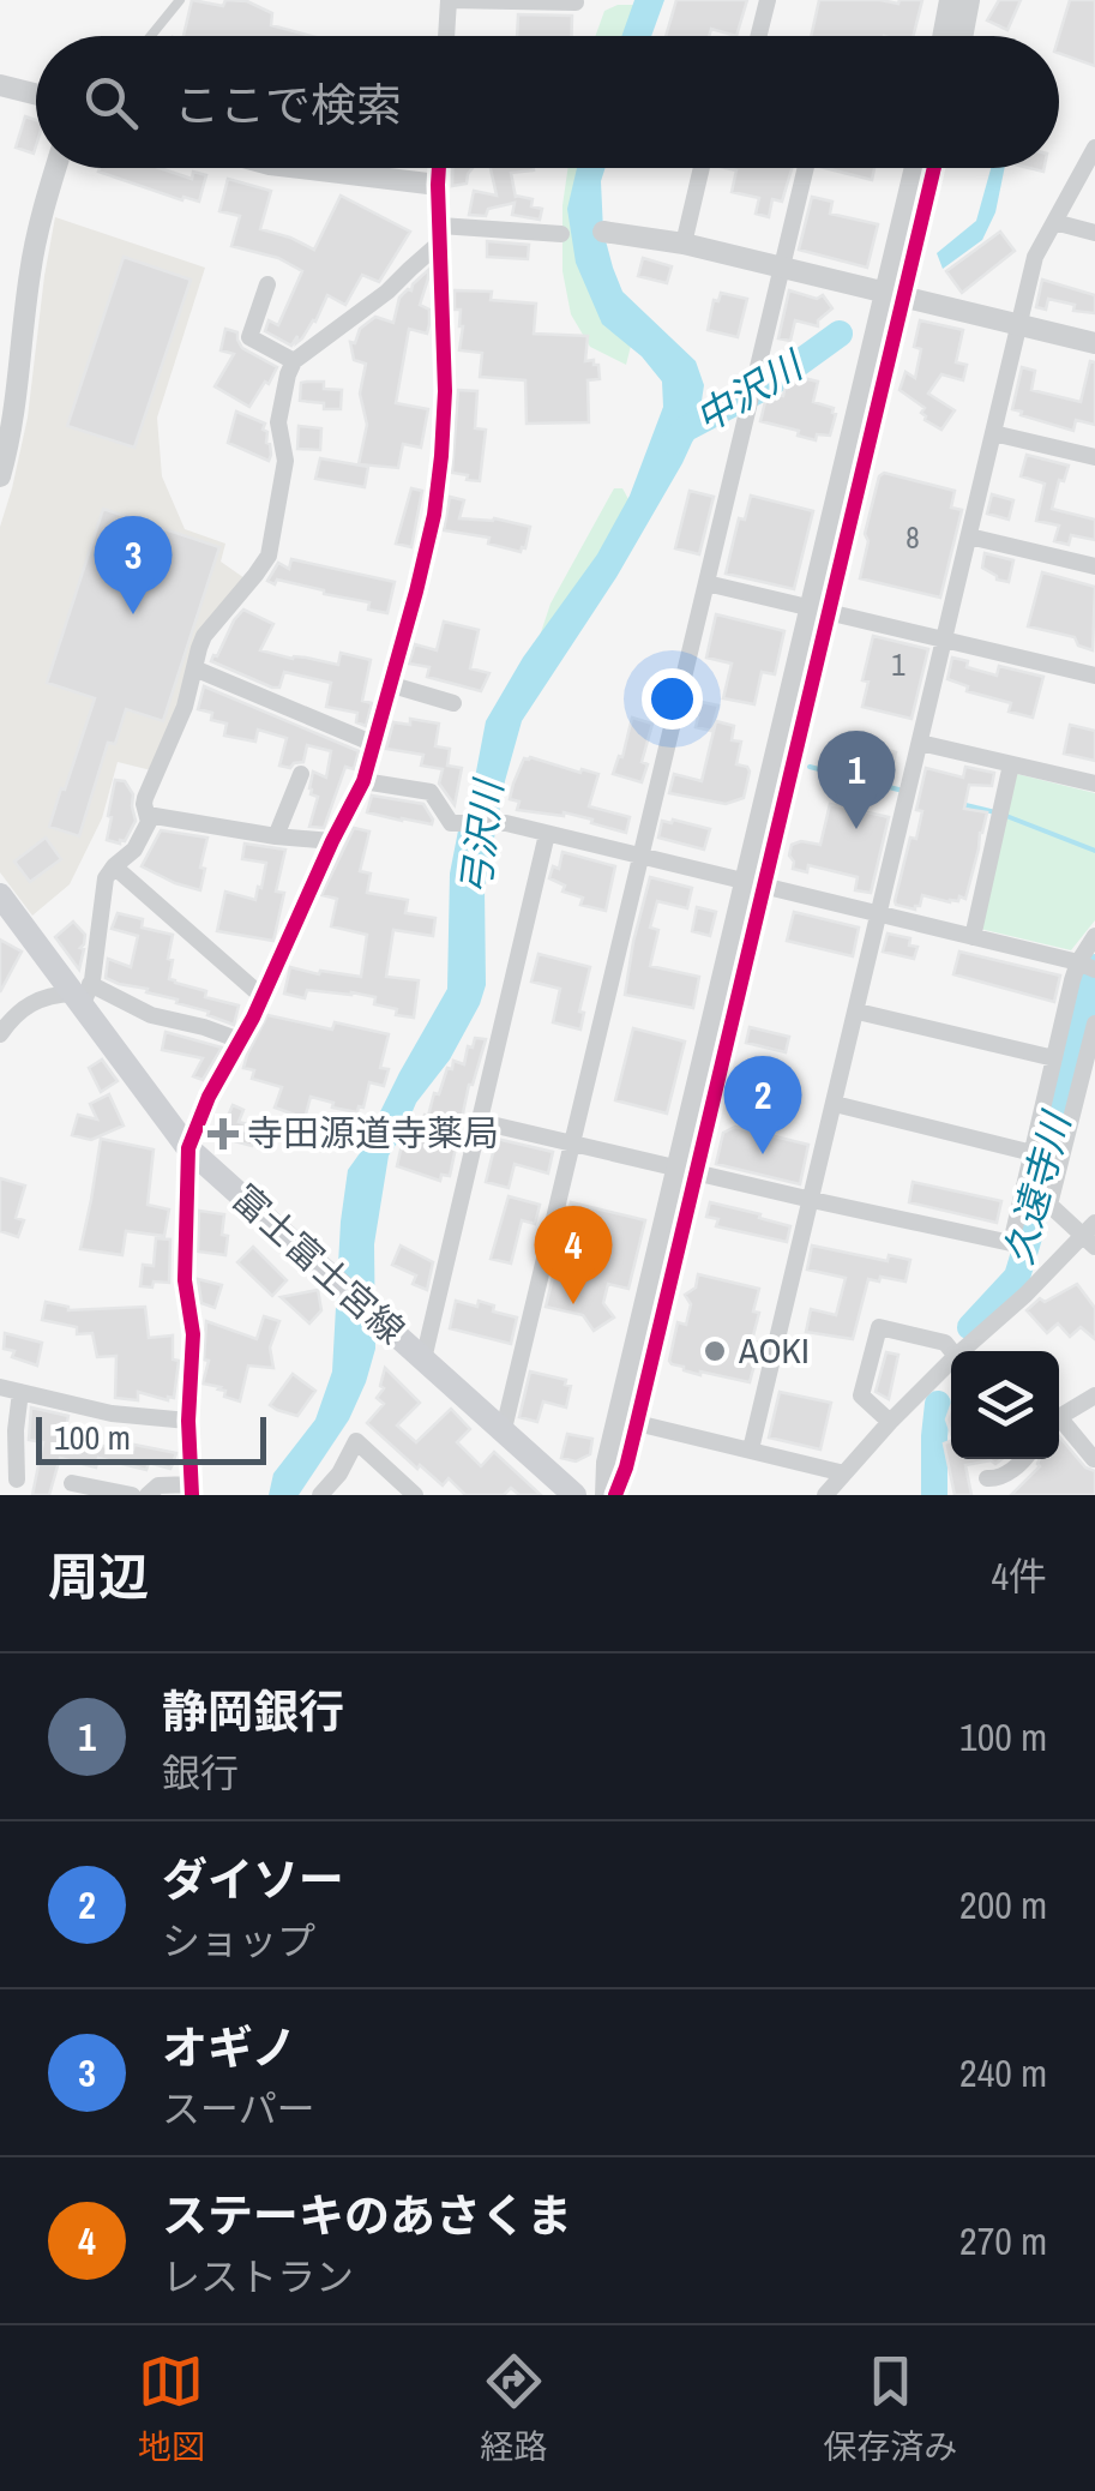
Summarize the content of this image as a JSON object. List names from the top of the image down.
{
  "streets": {
    "main road": ["富士富士宮線"]
  },
  "water": ["中沢川", "弓沢川", "久遠寺川"],
  "places": {
    "health": ["寺田源道寺薬局"],
    "other": ["AOKI"]
  },
  "house_numbers": ["8", "1"],
  "scale_bar": "100 m",
  "page": {
    "search": "ここで検索",
    "pins": [
      "3",
      "1",
      "2",
      "4"
    ],
    "scale": "100 m",
    "heading": ["周辺", "4件"],
    "list": [
      {
        "mark": "1",
        "name": "静岡銀行",
        "note": "銀行",
        "value": "100 m"
      },
      {
        "mark": "2",
        "name": "ダイソー",
        "note": "ショップ",
        "value": "200 m"
      },
      {
        "mark": "3",
        "name": "オギノ",
        "note": "スーパー",
        "value": "240 m"
      },
      {
        "mark": "4",
        "name": "ステーキのあさくま",
        "note": "レストラン",
        "value": "270 m"
      }
    ],
    "nav": ["地図", "経路", "保存済み"]
  }
}
